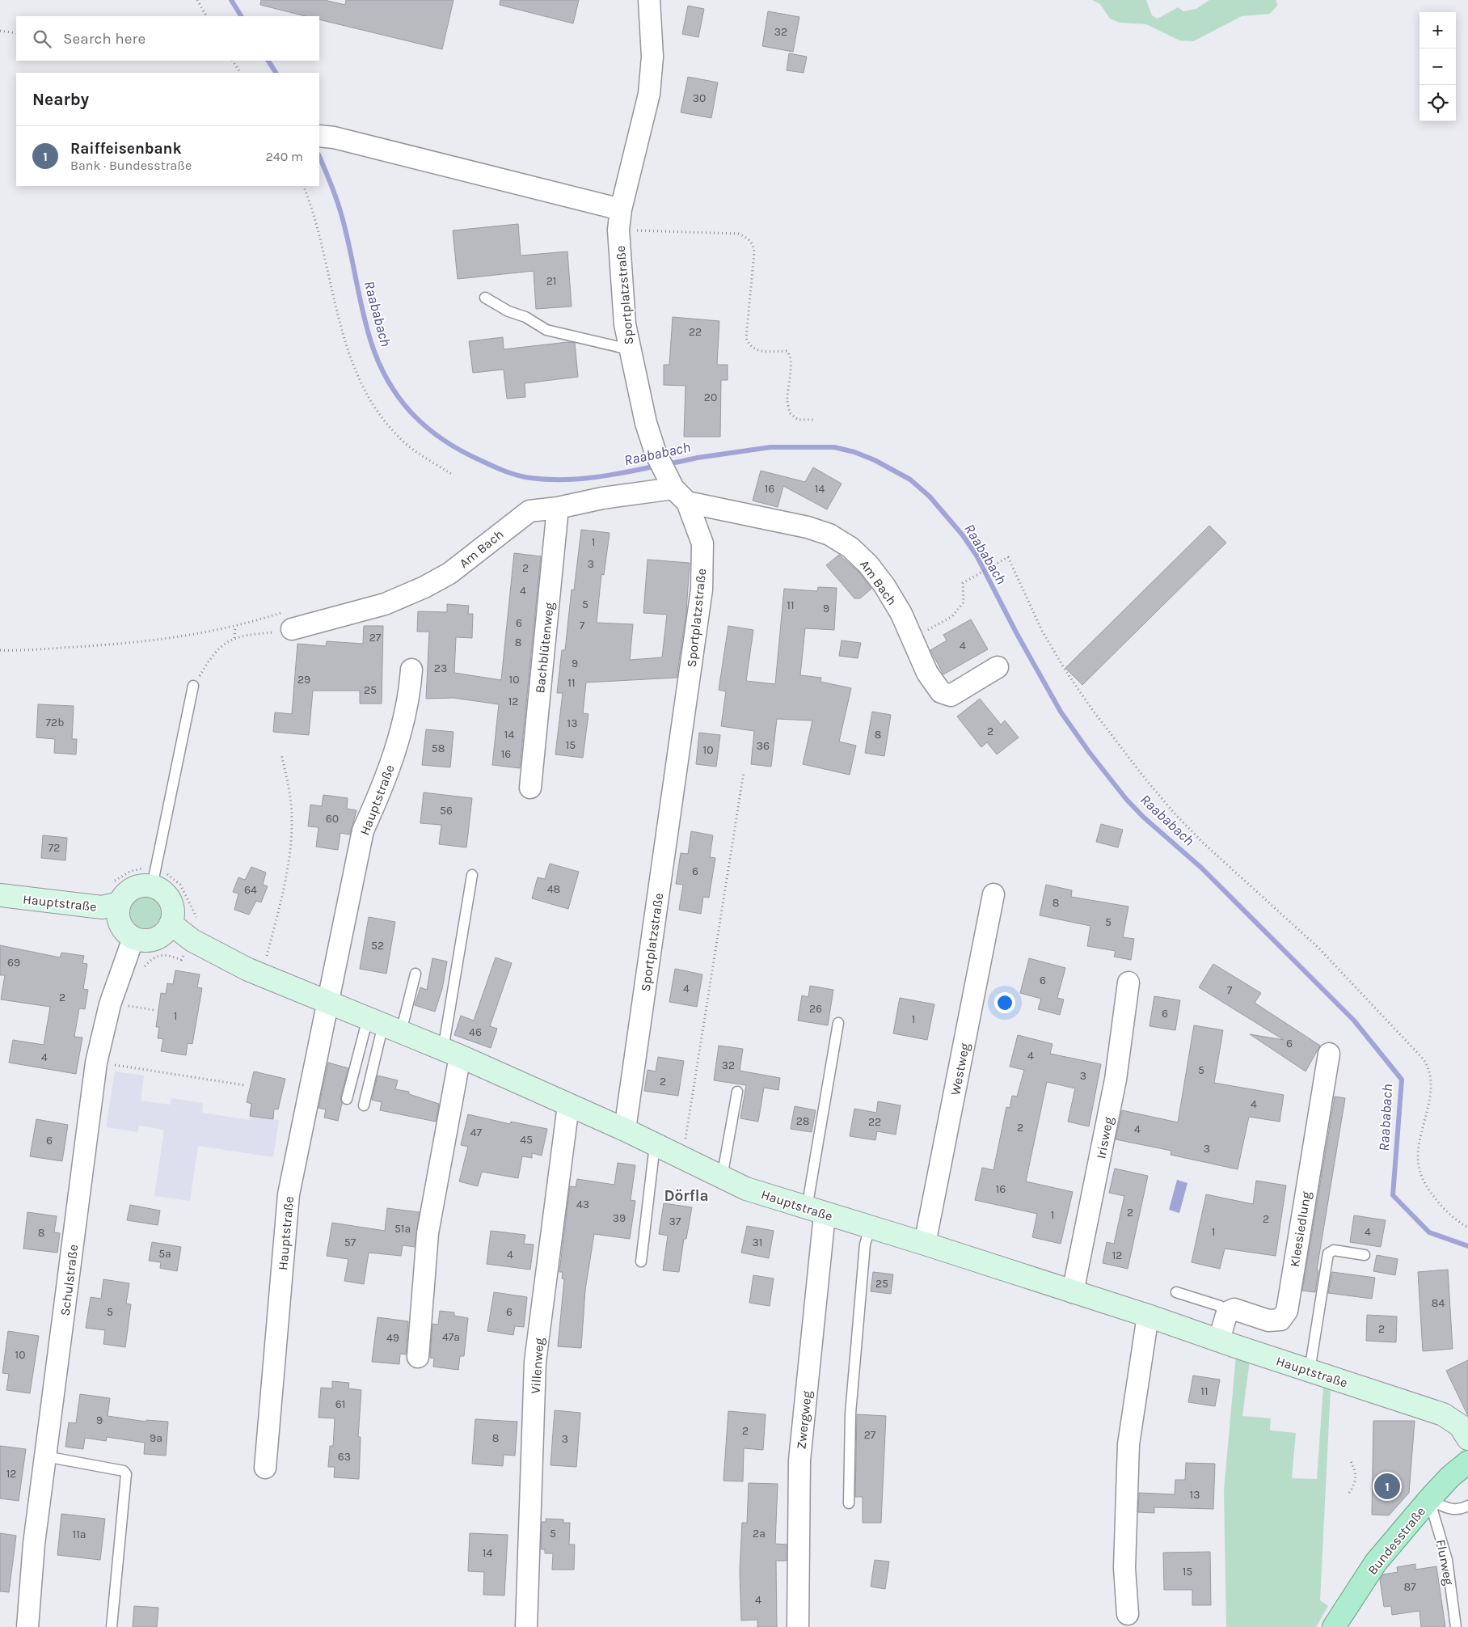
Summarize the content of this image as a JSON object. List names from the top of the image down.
{
  "streets": {
    "main road": ["Hauptstraße", "Bundesstraße"],
    "street": [
      "Sportplatzstraße",
      "Am Bach",
      "Bachblütenweg",
      "Westweg",
      "Irisweg",
      "Kleesiedlung",
      "Schulstraße",
      "Villenweg",
      "Zwergweg"
    ],
    "lane": ["Flurweg"]
  },
  "crossings": [
    ["Sportplatzstraße", "Am Bach"],
    ["Sportplatzstraße", "Hauptstraße"],
    ["Am Bach", "Bachblütenweg"],
    ["Hauptstraße", "Westweg"],
    ["Hauptstraße", "Irisweg"],
    ["Hauptstraße", "Schulstraße"],
    ["Hauptstraße", "Villenweg"],
    ["Hauptstraße", "Zwergweg"],
    ["Bundesstraße", "Flurweg"]
  ],
  "districts": ["Dörfla"],
  "water": ["Raababach"],
  "house_numbers": [
    "32",
    "30",
    "21",
    "22",
    "20",
    "16",
    "14",
    "1",
    "3",
    "2",
    "4",
    "5",
    "11",
    "9",
    "6",
    "7",
    "27",
    "8",
    "4",
    "9",
    "23",
    "29",
    "10",
    "11",
    "25",
    "12",
    "72b",
    "13",
    "2",
    "14",
    "8",
    "15",
    "36",
    "58",
    "10",
    "16",
    "56",
    "60",
    "72",
    "6",
    "48",
    "64",
    "8",
    "5",
    "52",
    "69",
    "6",
    "4",
    "7",
    "2",
    "26",
    "6",
    "1",
    "1",
    "46",
    "6",
    "4",
    "4",
    "32",
    "5",
    "3",
    "2",
    "4",
    "28",
    "22",
    "2",
    "4",
    "47",
    "45",
    "6",
    "3",
    "16",
    "43",
    "2",
    "1",
    "39",
    "2",
    "37",
    "51a",
    "1",
    "4",
    "8",
    "57",
    "31",
    "5a",
    "4",
    "12",
    "25",
    "84",
    "5",
    "6",
    "2",
    "47a",
    "49",
    "10",
    "11",
    "61",
    "9",
    "2",
    "27",
    "9a",
    "8",
    "3",
    "63",
    "12",
    "13",
    "5",
    "2a",
    "11a",
    "14",
    "15",
    "87",
    "4"
  ],
  "page": {
    "map_buttons": ["+", "−"],
    "search": "Search here",
    "heading": "Nearby",
    "list": [
      {
        "mark": "1",
        "name": "Raiffeisenbank",
        "note": "Bank · Bundesstraße",
        "value": "240 m"
      }
    ],
    "pins": "1"
  }
}
